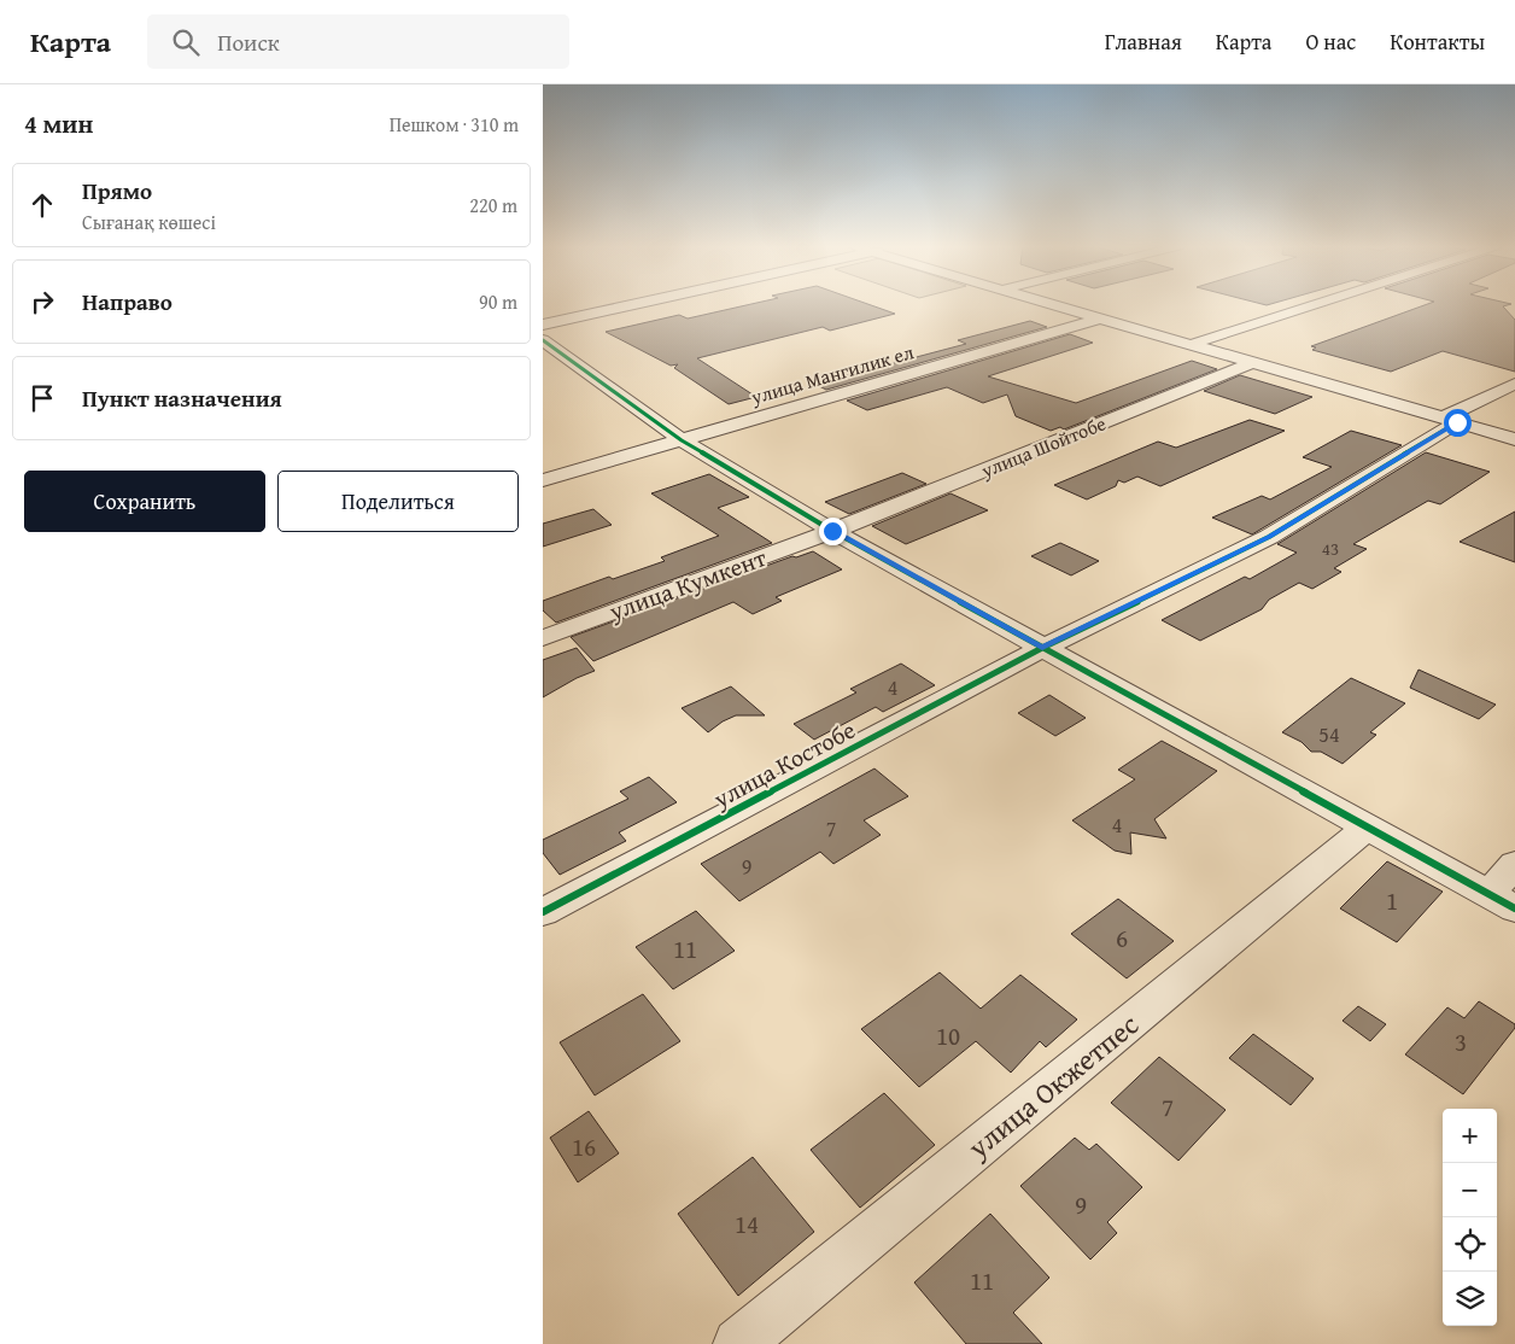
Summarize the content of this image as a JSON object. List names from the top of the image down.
{
  "streets": {
    "street": [
      "улица Мангилик ел",
      "улица Шойтобе",
      "улица Кумкент",
      "улица Костобе",
      "улица Окжетпес"
    ]
  },
  "crossings": [
    ["улица Шойтобе", "улица Кумкент"]
  ],
  "house_numbers": [
    "43",
    "4",
    "54",
    "4",
    "7",
    "9",
    "1",
    "6",
    "11",
    "10",
    "3",
    "7",
    "16",
    "9",
    "14",
    "11"
  ],
  "page": {
    "header": "Карта",
    "search": "Поиск",
    "nav": [
      "Главная",
      "Карта",
      "О нас",
      "Контакты"
    ],
    "heading": ["4 мин", "Пешком · 310 m"],
    "list": [
      ["Прямо", "Сығанақ көшесі", "220 m"],
      ["Направо", "90 m"],
      "Пункт назначения"
    ],
    "buttons": ["Сохранить", "Поделиться"],
    "map_buttons": ["+", "−"]
  }
}
